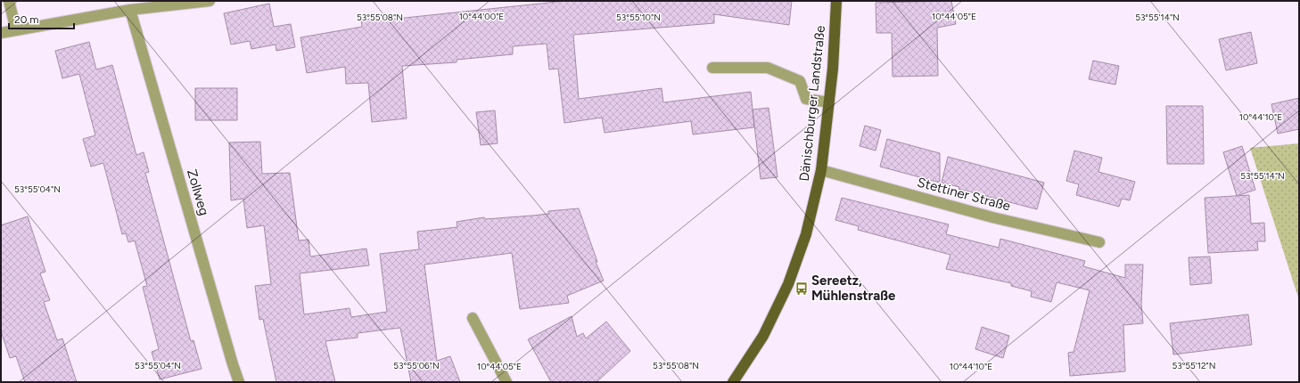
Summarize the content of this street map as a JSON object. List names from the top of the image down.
{
  "streets": {
    "main road": ["Dänischburger Landstraße"],
    "street": ["Zollweg", "Stettiner Straße"]
  },
  "crossings": [
    ["Dänischburger Landstraße", "Stettiner Straße"]
  ],
  "places": {
    "bus stop": ["Sereetz, Mühlenstraße"]
  },
  "scale_bar": "20 m",
  "coordinates": [
    "10°44'00\"E",
    "10°44'05\"E",
    "53°55'08\"N",
    "53°55'10\"N",
    "53°55'14\"N",
    "10°44'10\"E",
    "53°55'04\"N",
    "53°55'06\"N",
    "53°55'12\"N"
  ]
}
